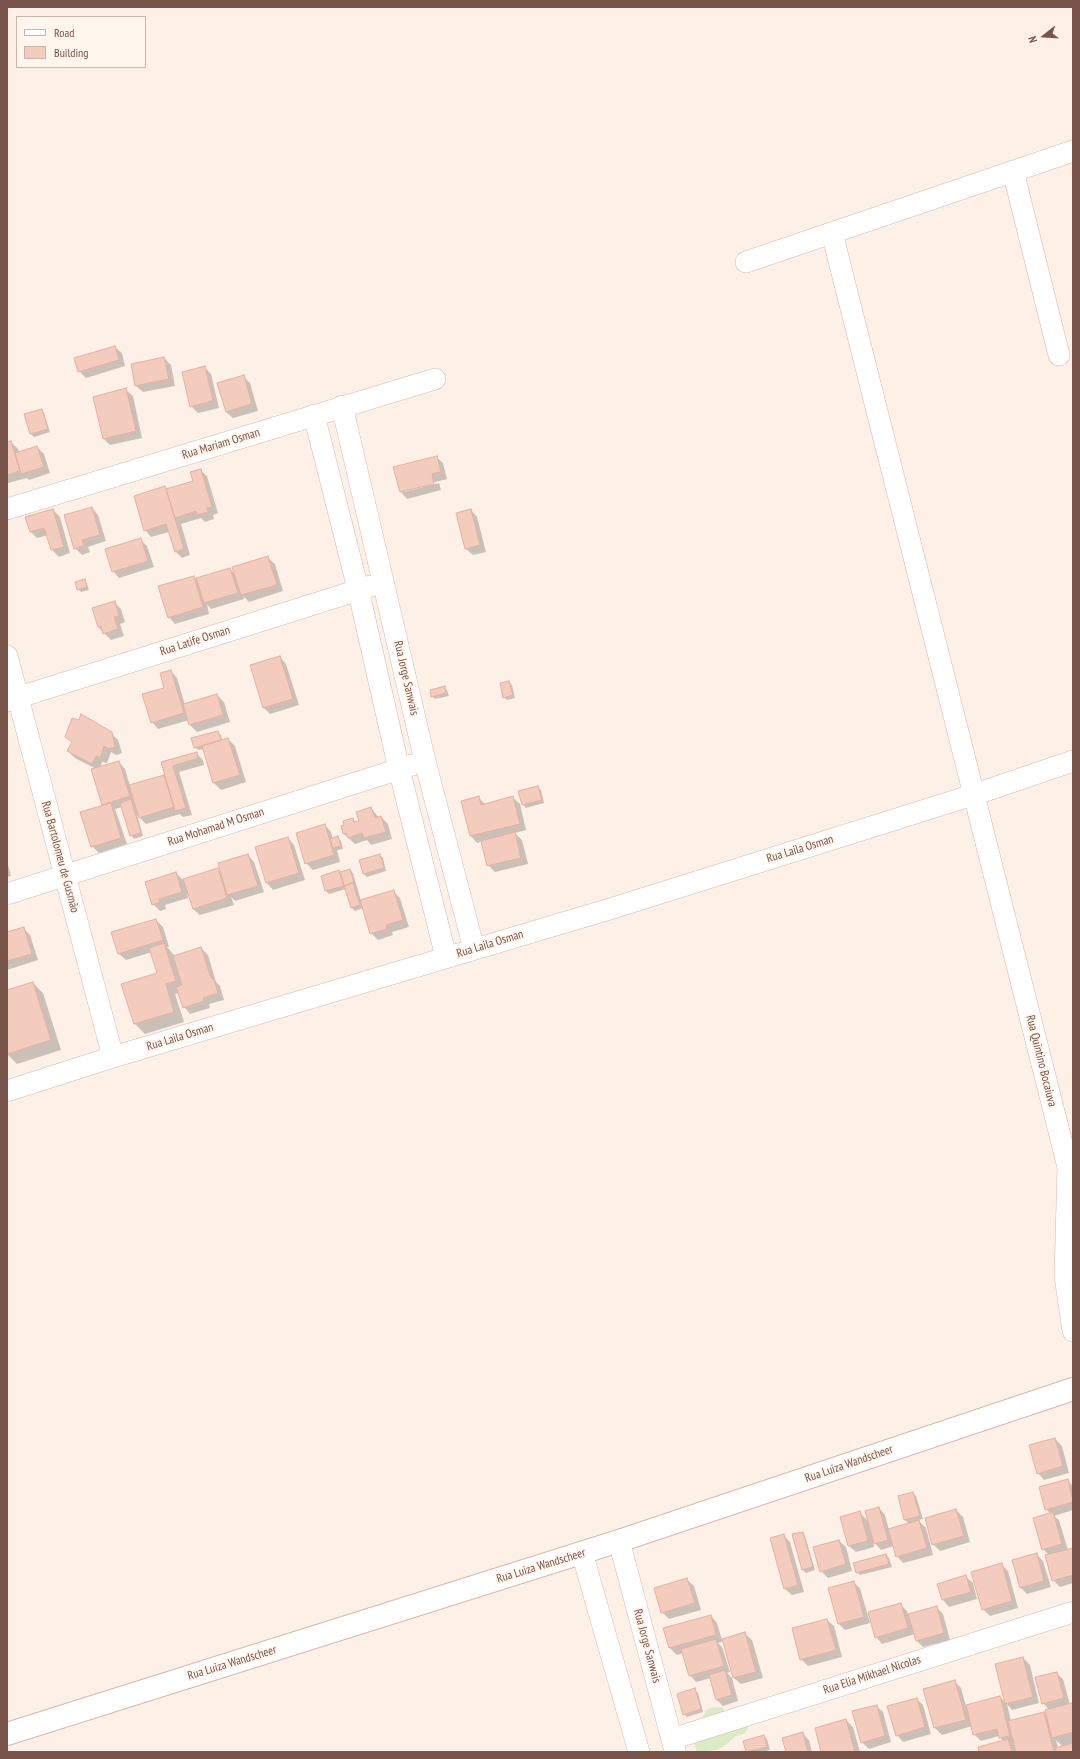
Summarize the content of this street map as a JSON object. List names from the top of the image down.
{
  "streets": {
    "main road": ["Rua Luiza Wandscheer"],
    "street": [
      "Rua Mariam Osman",
      "Rua Latife Osman",
      "Rua Jorge Sanwais",
      "Rua Mohamad M Osman",
      "Rua Laila Osman",
      "Rua Bartolomeu de Gusmão",
      "Rua Quintino Bocaíuva",
      "Rua Elia Mikhael Nicolas"
    ]
  },
  "crossings": [
    ["Rua Mariam Osman", "Rua Jorge Sanwais"],
    ["Rua Latife Osman", "Rua Jorge Sanwais"],
    ["Rua Latife Osman", "Rua Bartolomeu de Gusmão"],
    ["Rua Jorge Sanwais", "Rua Mohamad M Osman"],
    ["Rua Jorge Sanwais", "Rua Laila Osman"],
    ["Rua Jorge Sanwais", "Rua Luiza Wandscheer"],
    ["Rua Jorge Sanwais", "Rua Elia Mikhael Nicolas"],
    ["Rua Mohamad M Osman", "Rua Bartolomeu de Gusmão"],
    ["Rua Laila Osman", "Rua Bartolomeu de Gusmão"],
    ["Rua Laila Osman", "Rua Quintino Bocaíuva"]
  ],
  "legend": ["Road", "Building"],
  "north": "left"
}
